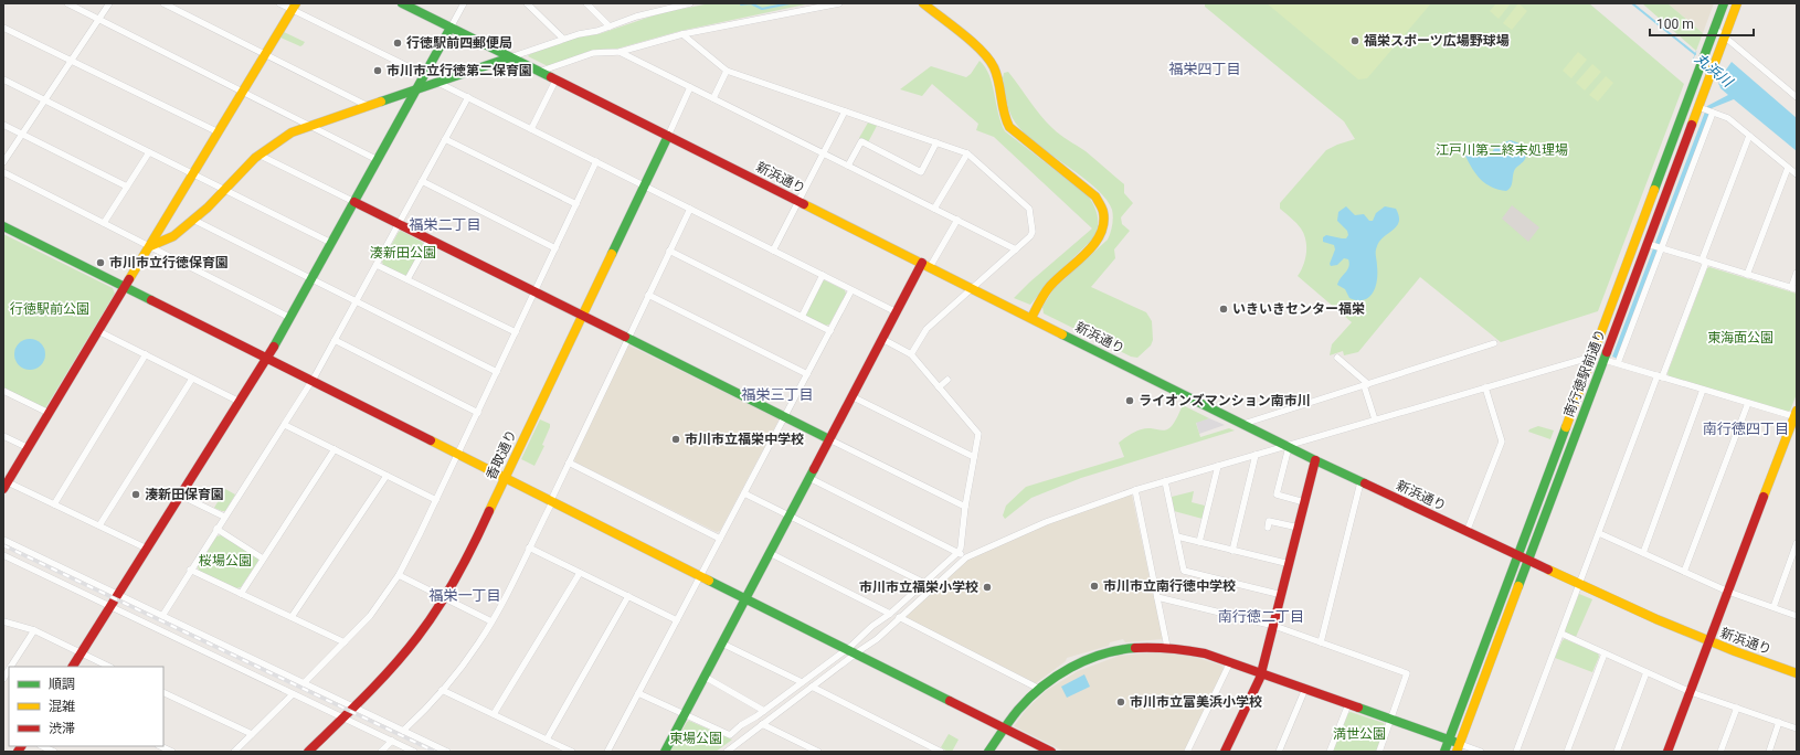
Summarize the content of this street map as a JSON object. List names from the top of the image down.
{
  "streets": {
    "street": ["新浜通り", "南行徳駅前通り", "香取通り"]
  },
  "crossings": [
    ["新浜通り", "南行徳駅前通り"],
    ["新浜通り", "香取通り"]
  ],
  "districts": [
    "福栄四丁目",
    "福栄二丁目",
    "福栄三丁目",
    "南行徳四丁目",
    "福栄一丁目",
    "南行徳二丁目"
  ],
  "water": ["丸浜川"],
  "parks": [
    "江戸川第二終末処理場",
    "湊新田公園",
    "行徳駅前公園",
    "東海面公園",
    "桜場公園",
    "満世公園",
    "東場公園"
  ],
  "places": [
    "福栄スポーツ広場野球場",
    "行徳駅前四郵便局",
    "市川市立行徳第二保育園",
    "市川市立行徳保育園",
    "いきいきセンター福栄",
    "ライオンズマンション南市川",
    "市川市立福栄中学校",
    "湊新田保育園",
    "市川市立南行徳中学校",
    "市川市立福栄小学校",
    "市川市立富美浜小学校"
  ],
  "legend": ["順調", "混雑", "渋滞"],
  "scale_bar": "100 m"
}
